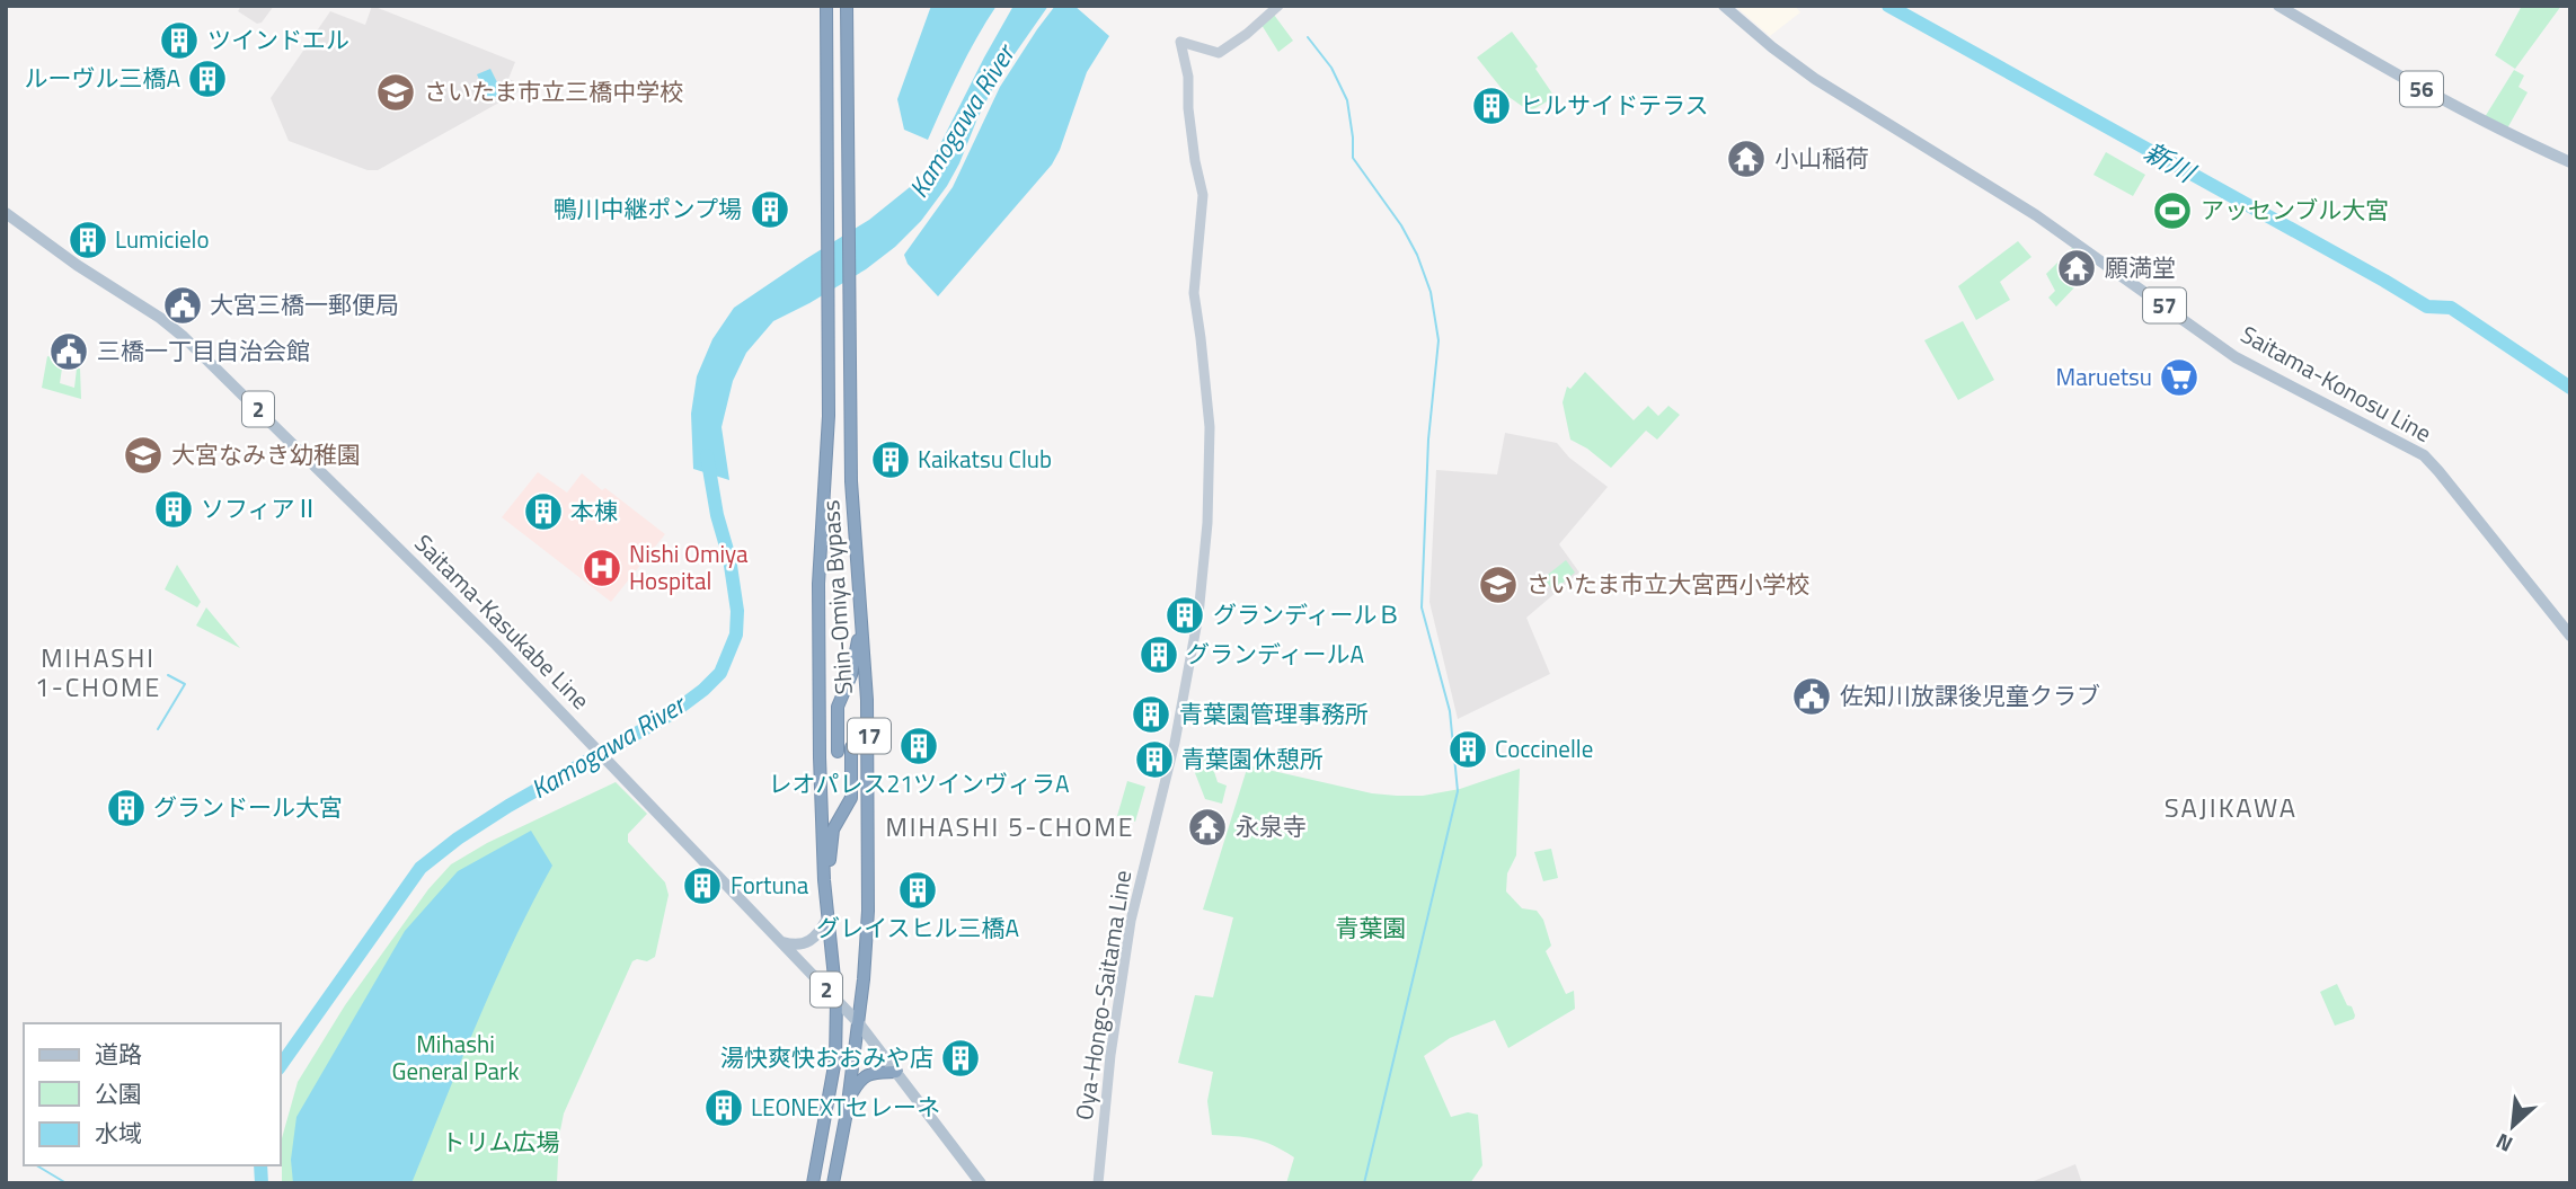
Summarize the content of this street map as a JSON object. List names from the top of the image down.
{
  "streets": {
    "highway": ["Shin-Omiya Bypass", "17"],
    "main road": [
      "56",
      "57",
      "Saitama-Konosu Line",
      "2",
      "Saitama-Kasukabe Line",
      "Oya-Hongo-Saitama Line"
    ]
  },
  "crossings": [
    ["Shin-Omiya Bypass", "Saitama-Kasukabe Line"]
  ],
  "districts": ["MIHASHI 1-CHOME", "SAJIKAWA", "MIHASHI 5-CHOME"],
  "water": ["Kamogawa River", "新川"],
  "parks": ["青葉園", "Mihashi General Park", "トリム広場"],
  "places": {
    "building": [
      "ツインドエル",
      "ルーヴル三橋A",
      "ヒルサイドテラス",
      "鴨川中継ポンプ場",
      "Lumicielo",
      "Kaikatsu Club",
      "ソフィアⅡ",
      "本棟",
      "グランディールＢ",
      "グランディールA",
      "青葉園管理事務所",
      "レオパレス21ツインヴィラA",
      "Coccinelle",
      "青葉園休憩所",
      "グランドール大宮",
      "Fortuna",
      "グレイスヒル三橋A",
      "湯快爽快おおみや店",
      "LEONEXTセレーネ"
    ],
    "school or university": ["さいたま市立三橋中学校", "大宮なみき幼稚園", "さいたま市立大宮西小学校"],
    "temple": ["小山稲荷", "願満堂", "永泉寺"],
    "sports": ["アッセンブル大宮"],
    "public building": ["大宮三橋一郵便局", "三橋一丁目自治会館", "佐知川放課後児童クラブ"],
    "supermarket": ["Maruetsu"],
    "hospital": ["Nishi Omiya Hospital"]
  },
  "legend": ["道路", "公園", "水域"],
  "north": "bottom left"
}
